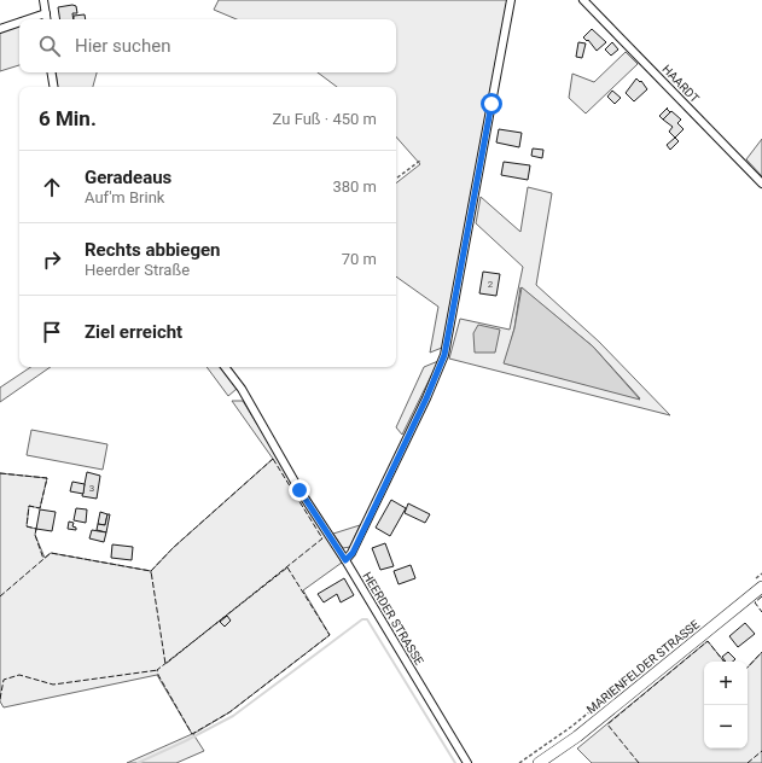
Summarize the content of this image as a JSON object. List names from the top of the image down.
{
  "streets": {
    "main road": ["MARIENFELDER STRASSE"],
    "street": ["HAARDT", "HEERDER STRASSE"]
  },
  "house_numbers": ["2", "3"],
  "page": {
    "search": "Hier suchen",
    "heading": ["6 Min.", "Zu Fuß · 450 m"],
    "list": [
      ["Geradeaus", "Auf'm Brink", "380 m"],
      ["Rechts abbiegen", "Heerder Straße", "70 m"],
      "Ziel erreicht"
    ],
    "map_buttons": ["+", "−"]
  }
}
